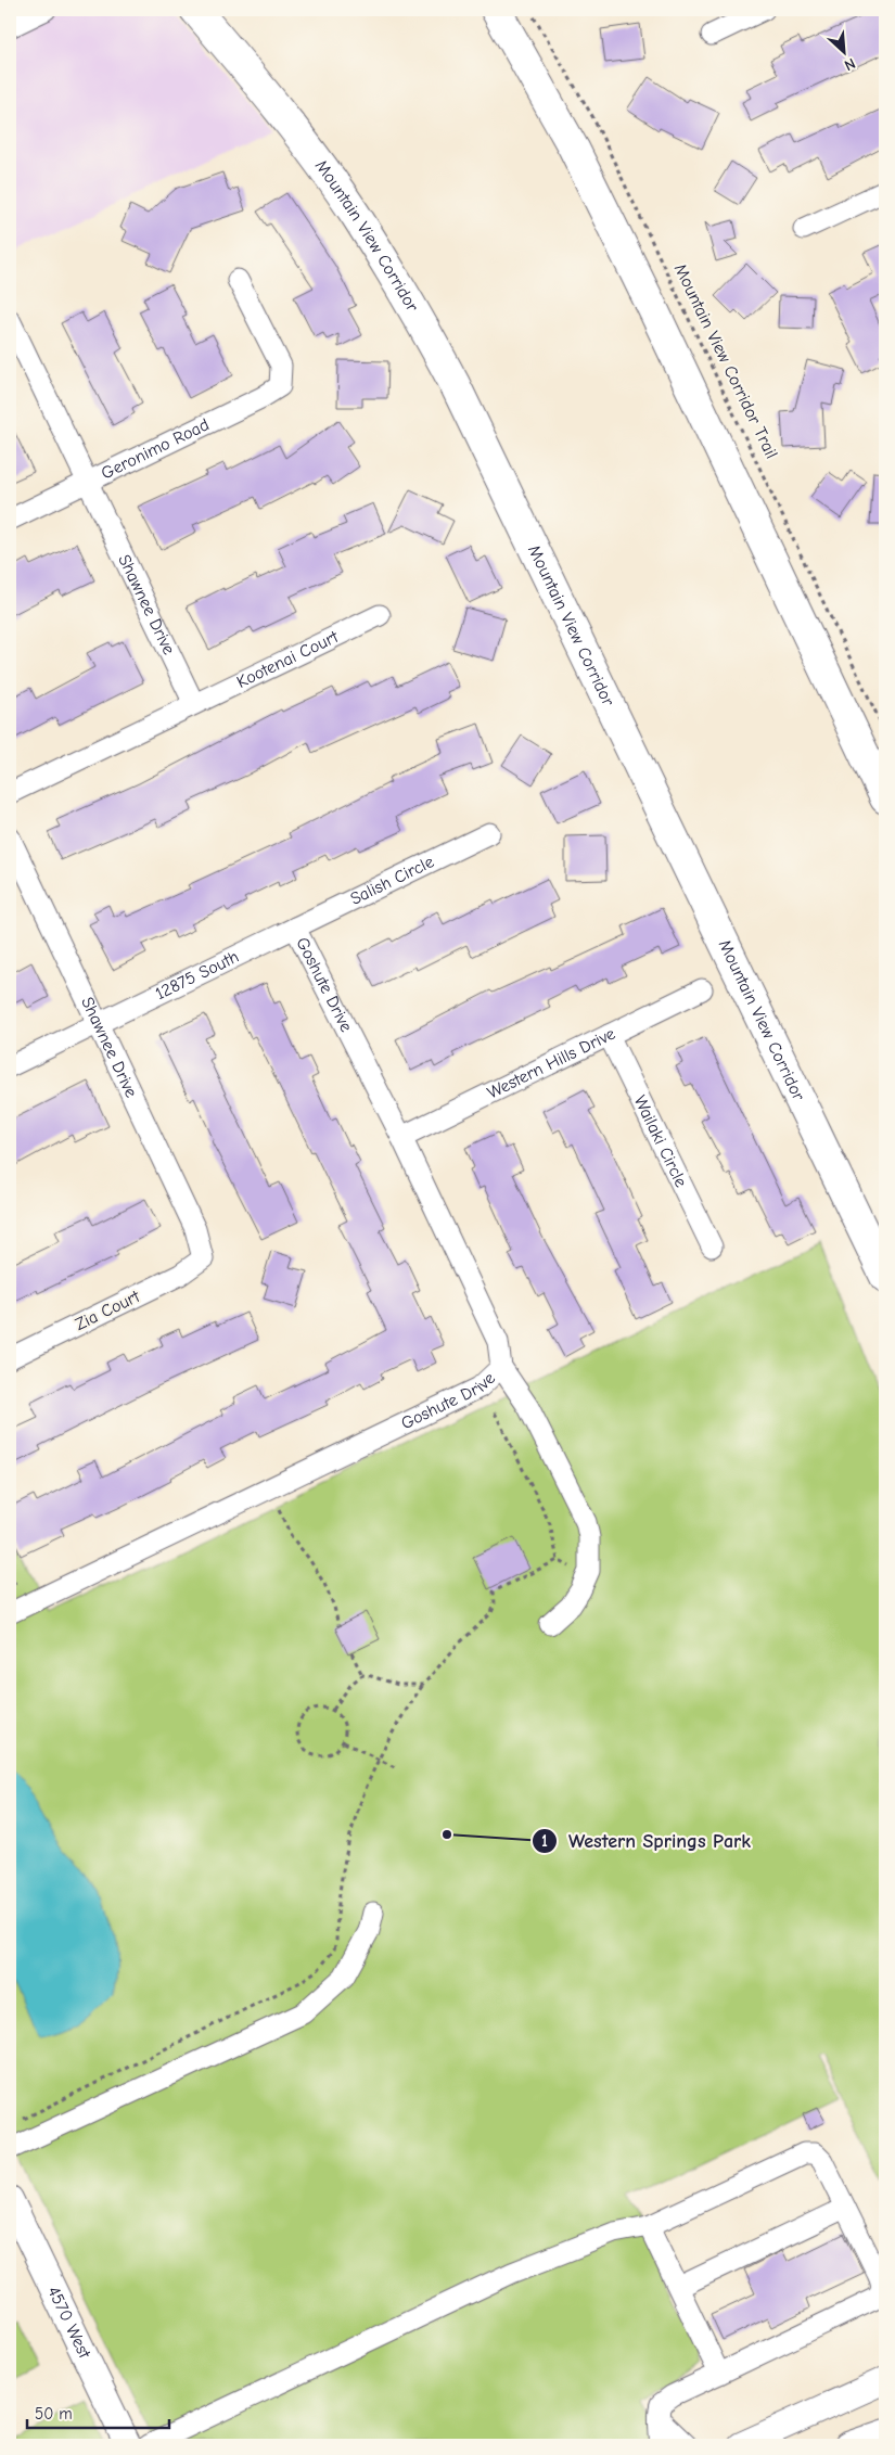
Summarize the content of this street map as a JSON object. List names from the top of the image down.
{
  "streets": {
    "highway": ["Mountain View Corridor"],
    "main road": ["4570 West"],
    "street": [
      "Geronimo Road",
      "Shawnee Drive",
      "Kootenai Court",
      "Salish Circle",
      "12875 South",
      "Goshute Drive",
      "Western Hills Drive",
      "Wailaki Circle",
      "Zia Court"
    ],
    "path": ["Mountain View Corridor Trail"]
  },
  "crossings": [
    ["Geronimo Road", "Shawnee Drive"],
    ["Shawnee Drive", "Kootenai Court"],
    ["Shawnee Drive", "12875 South"],
    ["Shawnee Drive", "Zia Court"],
    ["Salish Circle", "12875 South"],
    ["Salish Circle", "Goshute Drive"],
    ["12875 South", "Goshute Drive"],
    ["Goshute Drive", "Western Hills Drive"],
    ["Western Hills Drive", "Wailaki Circle"]
  ],
  "places": ["Western Springs Park"],
  "scale_bar": "50 m",
  "north": "bottom right"
}
